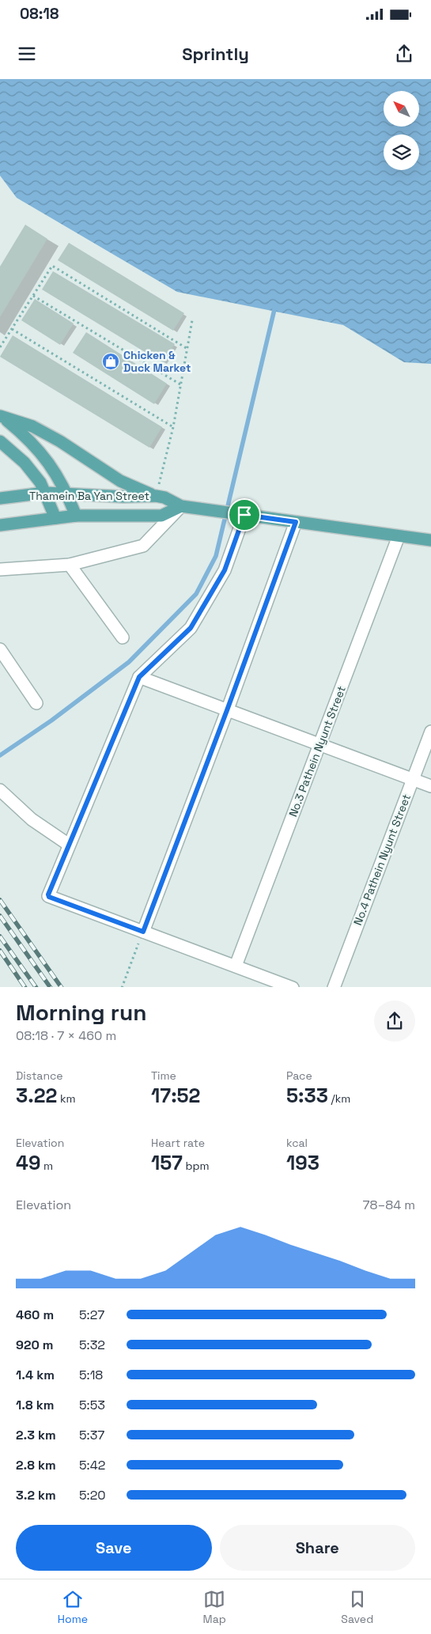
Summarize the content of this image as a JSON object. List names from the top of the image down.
{
  "streets": {
    "main road": ["Thamein Ba Yan Street"],
    "street": ["No.3 Pathein Nyunt Street", "No.4 Pathein Nyunt Street"]
  },
  "places": {
    "shop": ["Chicken & Duck Market"]
  },
  "north": "top left",
  "page": {
    "status": "08:18",
    "header": "Sprintly",
    "heading": ["Morning run", "08:18 · 7 × 460 m"],
    "stats": [
      ["Distance", "3.22 km"],
      ["Time", "17:52"],
      ["Pace", "5:33 /km"],
      ["Elevation", "49 m"],
      ["Heart rate", "157 bpm"],
      ["kcal", "193"]
    ],
    "chart": ["Elevation", "78–84 m"],
    "list": [
      {
        "name": "460 m",
        "note": "5:27"
      },
      {
        "name": "920 m",
        "note": "5:32"
      },
      {
        "name": "1.4 km",
        "note": "5:18"
      },
      {
        "name": "1.8 km",
        "note": "5:53"
      },
      {
        "name": "2.3 km",
        "note": "5:37"
      },
      {
        "name": "2.8 km",
        "note": "5:42"
      },
      {
        "name": "3.2 km",
        "note": "5:20"
      }
    ],
    "buttons": ["Save", "Share"],
    "tabs": ["Home", "Map", "Saved"]
  }
}
